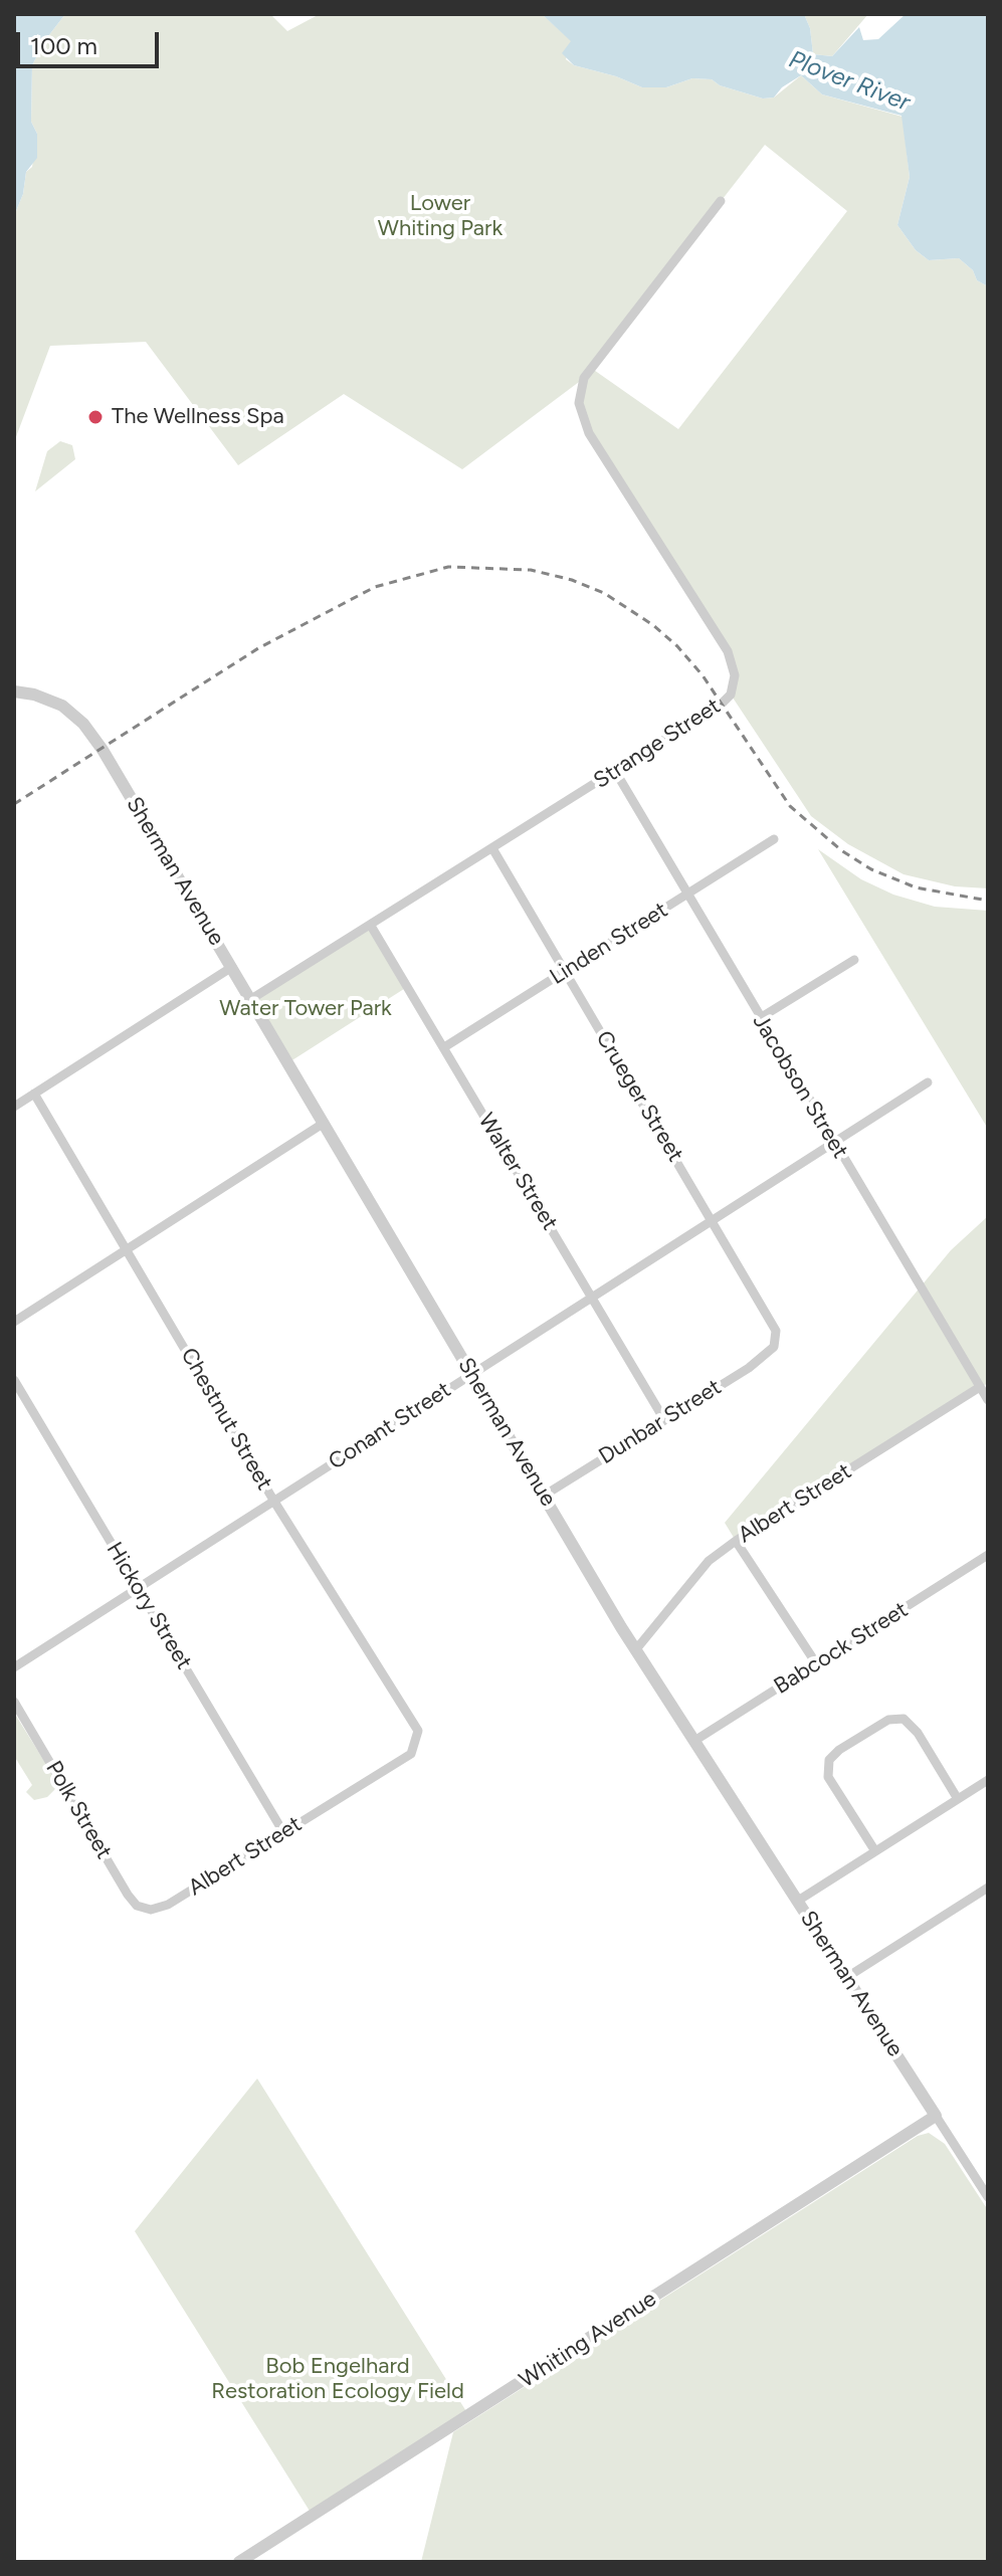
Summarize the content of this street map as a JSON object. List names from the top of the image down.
{
  "streets": {
    "street": [
      "Strange Street",
      "Sherman Avenue",
      "Linden Street",
      "Jacobson Street",
      "Crueger Street",
      "Walter Street",
      "Chestnut Street",
      "Dunbar Street",
      "Conant Street",
      "Albert Street",
      "Hickory Street",
      "Babcock Street",
      "Polk Street",
      "Whiting Avenue"
    ]
  },
  "crossings": [
    ["Strange Street", "Sherman Avenue"],
    ["Strange Street", "Jacobson Street"],
    ["Strange Street", "Crueger Street"],
    ["Strange Street", "Walter Street"],
    ["Sherman Avenue", "Dunbar Street"],
    ["Sherman Avenue", "Conant Street"],
    ["Sherman Avenue", "Albert Street"],
    ["Sherman Avenue", "Babcock Street"],
    ["Sherman Avenue", "Whiting Avenue"],
    ["Linden Street", "Jacobson Street"],
    ["Linden Street", "Crueger Street"],
    ["Linden Street", "Walter Street"],
    ["Jacobson Street", "Conant Street"],
    ["Jacobson Street", "Albert Street"],
    ["Crueger Street", "Dunbar Street"],
    ["Crueger Street", "Conant Street"],
    ["Walter Street", "Dunbar Street"],
    ["Walter Street", "Conant Street"],
    ["Chestnut Street", "Conant Street"],
    ["Chestnut Street", "Albert Street"],
    ["Conant Street", "Hickory Street"],
    ["Albert Street", "Hickory Street"],
    ["Albert Street", "Polk Street"]
  ],
  "water": ["Plover River"],
  "parks": ["Lower Whiting Park", "Water Tower Park", "Bob Engelhard Restoration Ecology Field"],
  "places": ["The Wellness Spa"],
  "scale_bar": "100 m"
}
